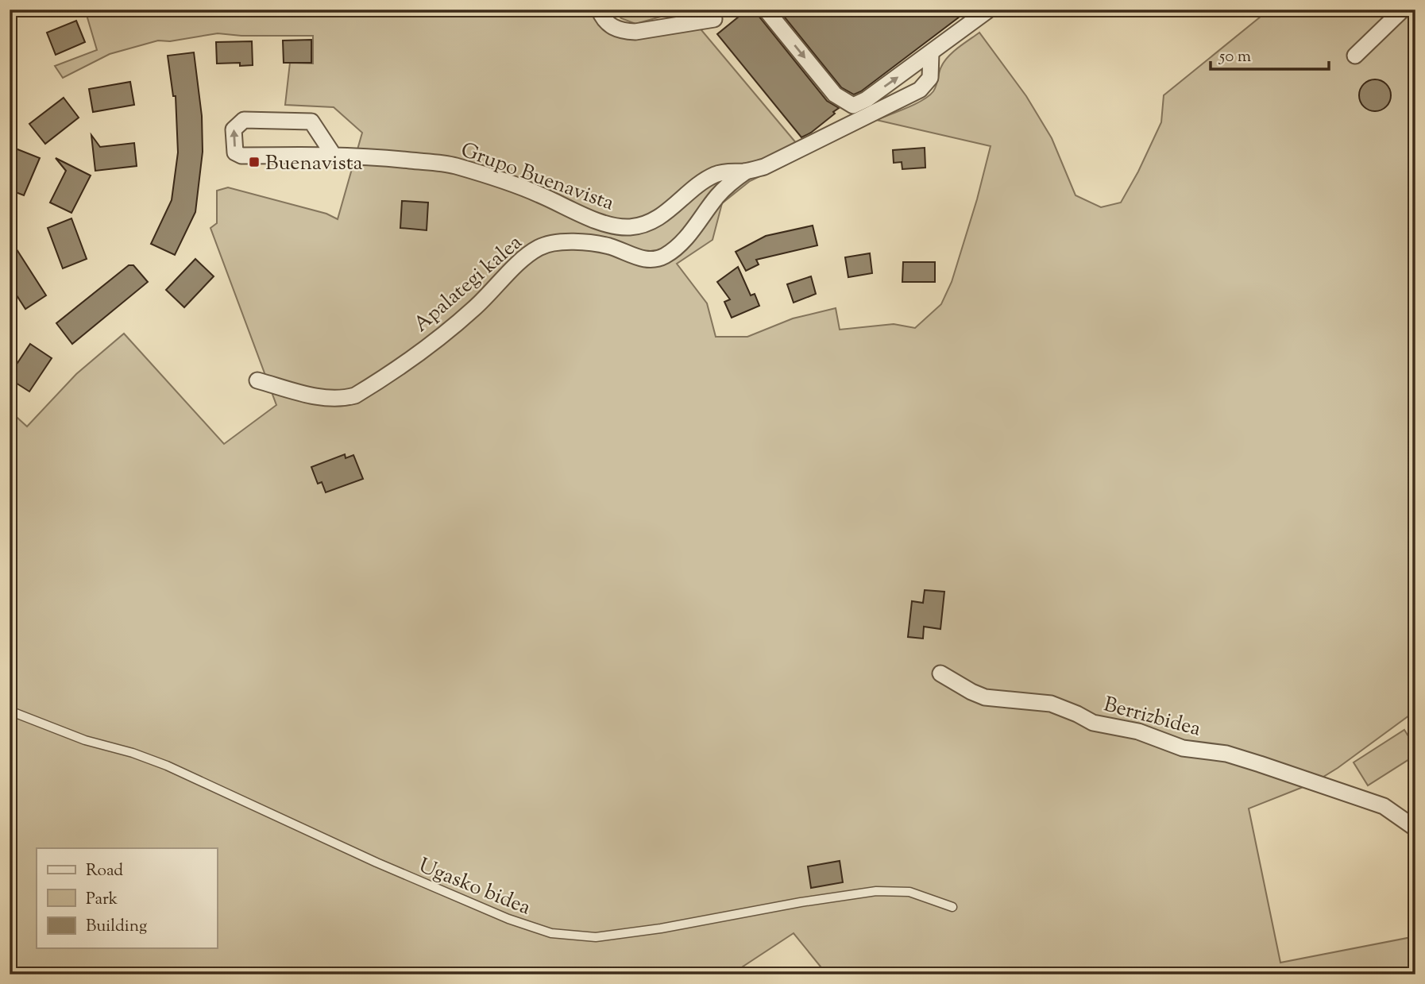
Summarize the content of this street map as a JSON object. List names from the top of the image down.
{
  "streets": {
    "street": ["Grupo Buenavista", "Apalategi kalea", "Berrizbidea"],
    "lane": ["Ugasko bidea"]
  },
  "crossings": [
    ["Grupo Buenavista", "Apalategi kalea"]
  ],
  "places": {
    "transit": ["Buenavista"]
  },
  "legend": ["Road", "Park", "Building"],
  "scale_bar": "50 m"
}
